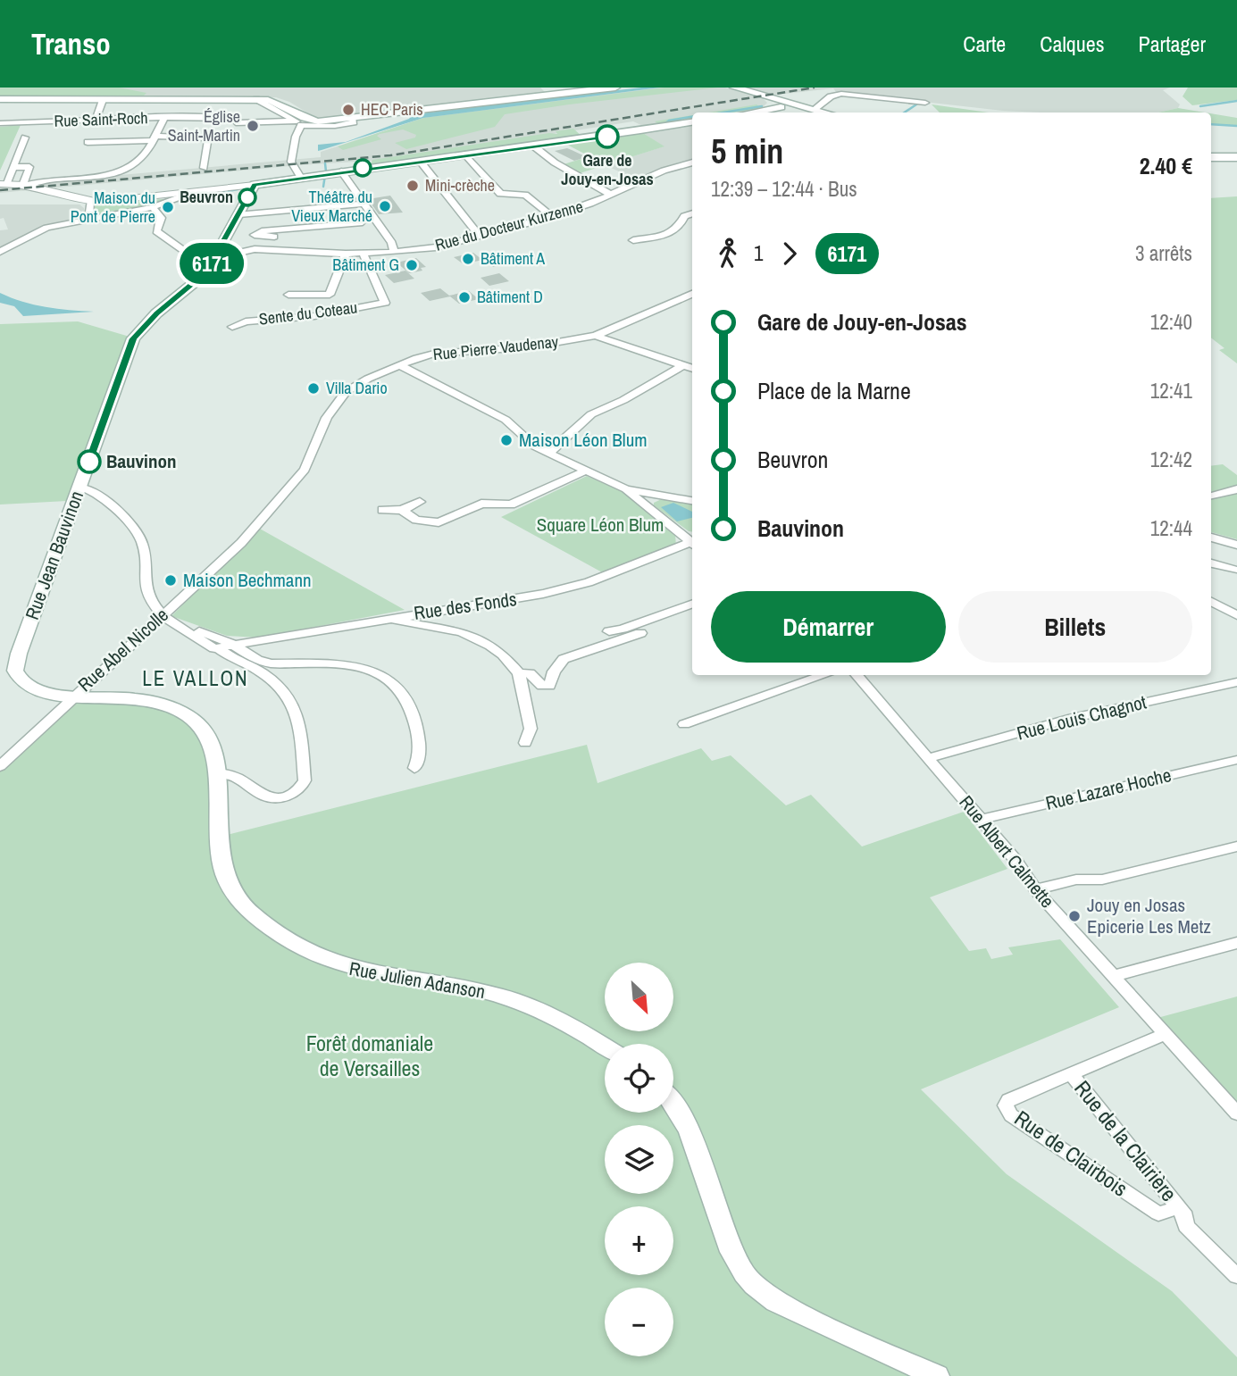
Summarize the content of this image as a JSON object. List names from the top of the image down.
{
  "streets": {
    "main road": ["Rue Jean Bauvinon", "Rue Julien Adanson"],
    "street": [
      "Rue Saint-Roch",
      "Rue du Docteur Kurzenne",
      "Sente du Coteau",
      "Rue Pierre Vaudenay",
      "Rue des Fonds",
      "Rue Abel Nicolle",
      "Rue Louis Chagnot",
      "Rue Lazare Hoche",
      "Rue Albert Calmette",
      "Rue de la Clairière",
      "Rue de Clairbois"
    ]
  },
  "crossings": [
    ["Rue du Docteur Kurzenne", "Sente du Coteau"],
    ["Rue du Docteur Kurzenne", "Rue Jean Bauvinon"],
    ["Rue Pierre Vaudenay", "Rue Abel Nicolle"],
    ["Rue Jean Bauvinon", "Rue Abel Nicolle"],
    ["Rue Jean Bauvinon", "Rue Julien Adanson"],
    ["Rue Abel Nicolle", "Rue Julien Adanson"],
    ["Rue Louis Chagnot", "Rue Albert Calmette"],
    ["Rue Lazare Hoche", "Rue Albert Calmette"],
    ["Rue Albert Calmette", "Rue de Clairbois"],
    ["Rue de la Clairière", "Rue de Clairbois"]
  ],
  "districts": ["LE VALLON"],
  "parks": ["Square Léon Blum", "Forêt domaniale de Versailles"],
  "places": [
    "HEC Paris",
    "Église Saint-Martin",
    "Gare de Jouy-en-Josas",
    "Mini-crèche",
    "Beuvron",
    "Théâtre du Vieux Marché",
    "Maison du Pont de Pierre",
    "Bâtiment A",
    "Bâtiment G",
    "Bâtiment D",
    "Villa Dario",
    "Maison Léon Blum",
    "Bauvinon",
    "Maison Bechmann",
    "Jouy en Josas Epicerie Les Metz"
  ],
  "lines": ["bus line 6171"],
  "north": "bottom right",
  "page": {
    "header": "Transo",
    "nav": ["Carte", "Calques", "Partager"],
    "on_map": "6171",
    "heading": ["5 min", "12:39 – 12:44 · Bus", "2.40 €"],
    "legs": ["1", "6171", "3 arrêts"],
    "list": [
      {
        "name": "Gare de Jouy-en-Josas",
        "value": "12:40"
      },
      {
        "name": "Place de la Marne",
        "value": "12:41"
      },
      {
        "name": "Beuvron",
        "value": "12:42"
      },
      {
        "name": "Bauvinon",
        "value": "12:44"
      }
    ],
    "buttons": ["Démarrer", "Billets"],
    "map_buttons": ["+", "−"]
  }
}
